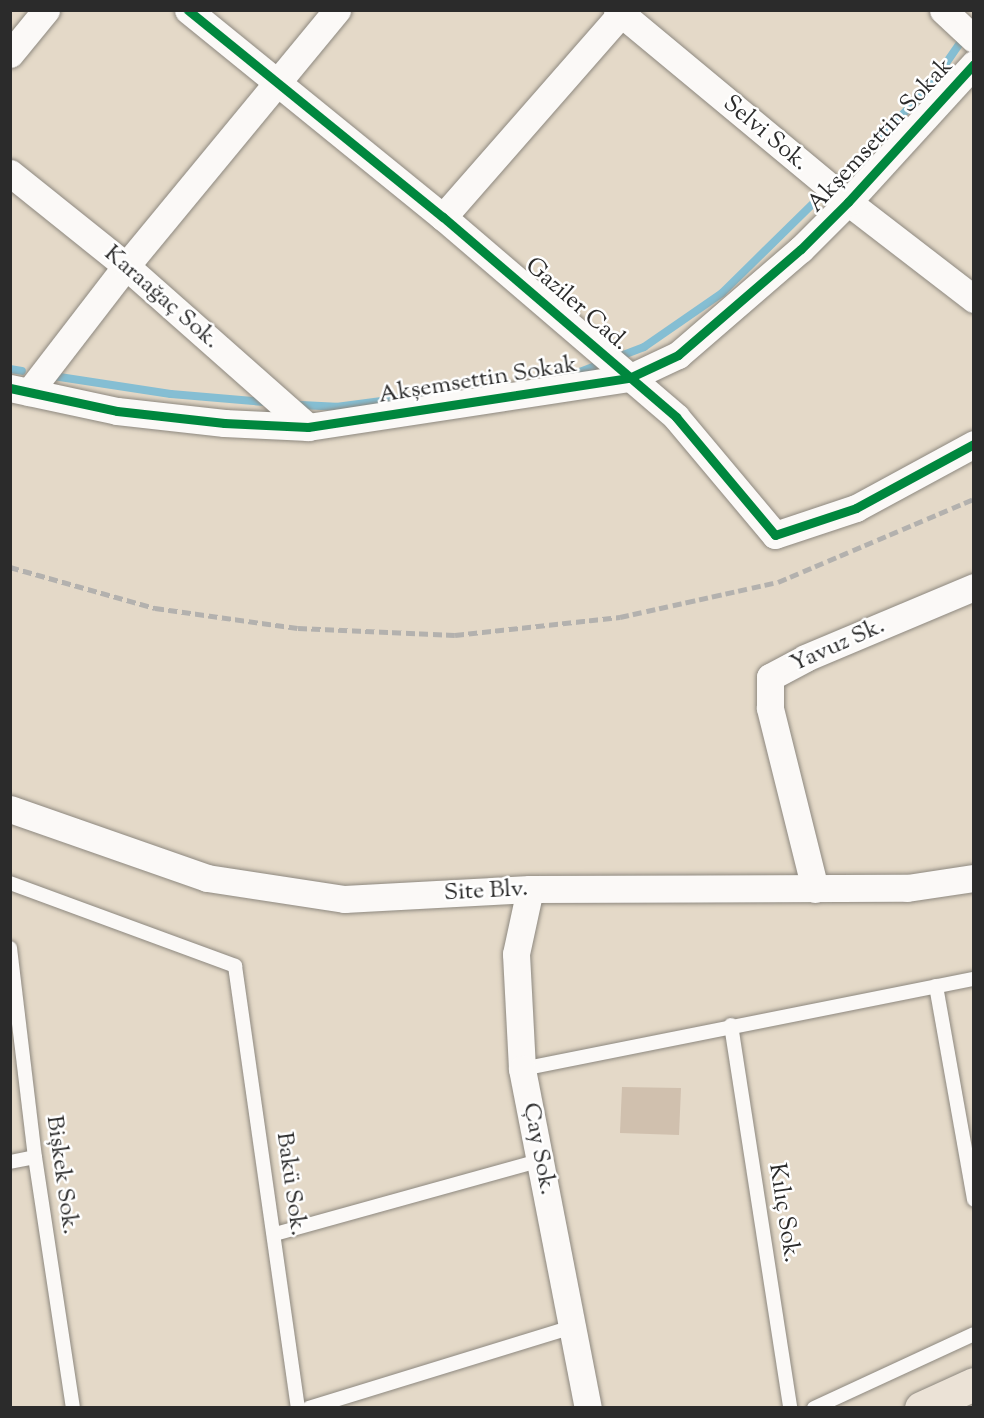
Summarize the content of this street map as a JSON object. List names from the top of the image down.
{
  "streets": {
    "street": [
      "Selvi Sok.",
      "Akşemsettin Sokak",
      "Karaağaç Sok.",
      "Gaziler Cad.",
      "Yavuz Sk.",
      "Site Blv.",
      "Çay Sok."
    ],
    "lane": ["Bişkek Sok.", "Bakü Sok.", "Kılıç Sok."]
  },
  "crossings": [
    ["Selvi Sok.", "Akşemsettin Sokak"],
    ["Akşemsettin Sokak", "Karaağaç Sok."],
    ["Akşemsettin Sokak", "Gaziler Cad."],
    ["Yavuz Sk.", "Site Blv."],
    ["Site Blv.", "Çay Sok."]
  ]
}
